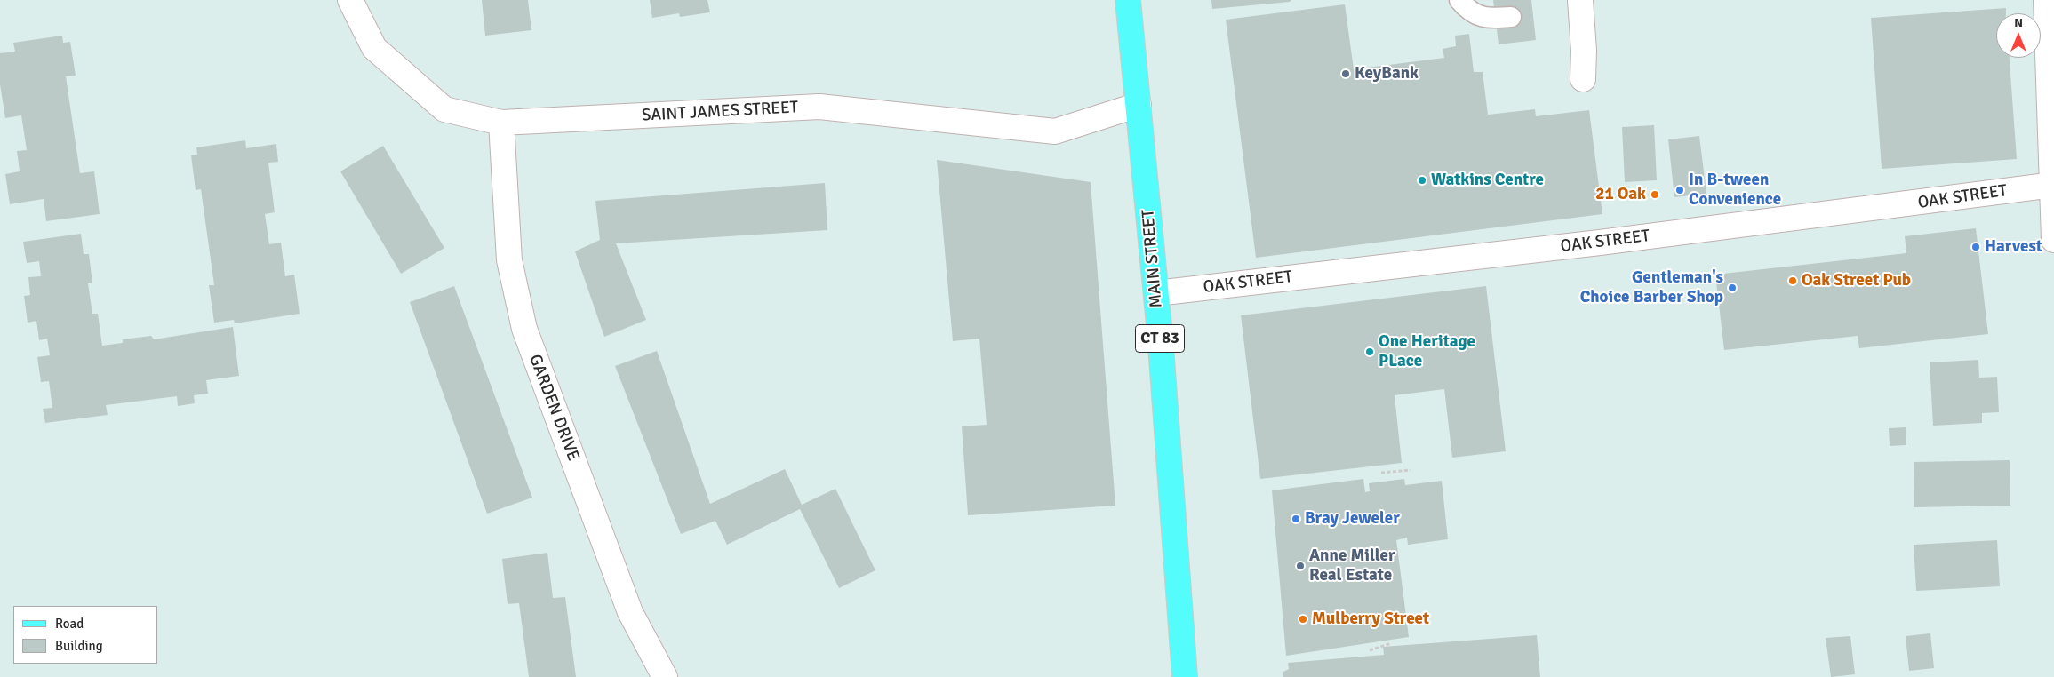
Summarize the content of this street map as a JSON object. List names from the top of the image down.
{
  "streets": {
    "main road": ["MAIN STREET", "CT 83"],
    "street": ["SAINT JAMES STREET", "OAK STREET", "GARDEN DRIVE"]
  },
  "crossings": [
    ["SAINT JAMES STREET", "MAIN STREET"],
    ["SAINT JAMES STREET", "GARDEN DRIVE"],
    ["OAK STREET", "MAIN STREET"]
  ],
  "places": [
    "KeyBank",
    "Watkins Centre",
    "In B-tween Convenience",
    "21 Oak",
    "Harvest",
    "Oak Street Pub",
    "Gentleman's Choice Barber Shop",
    "One Heritage PLace",
    "Bray Jeweler",
    "Anne Miller Real Estate",
    "Mulberry Street"
  ],
  "legend": ["Road", "Building"],
  "north": "top"
}
